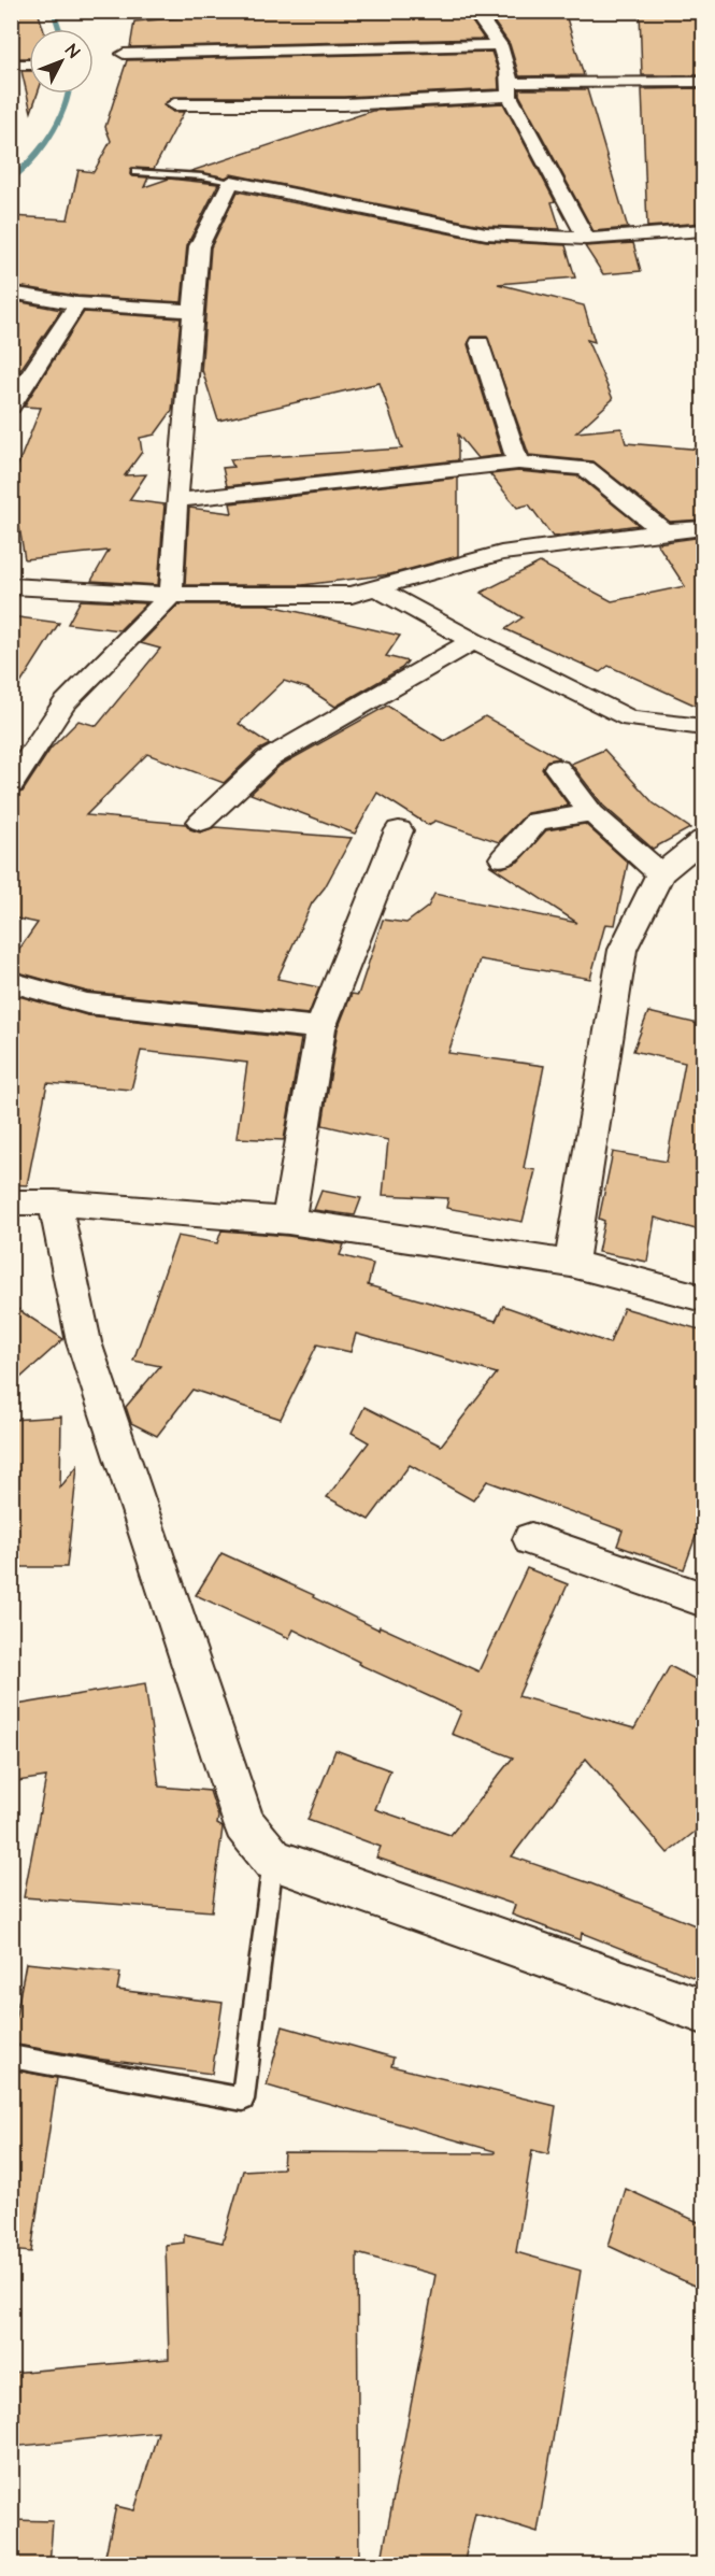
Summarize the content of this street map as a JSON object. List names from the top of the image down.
{
  "north": "top right"
}
